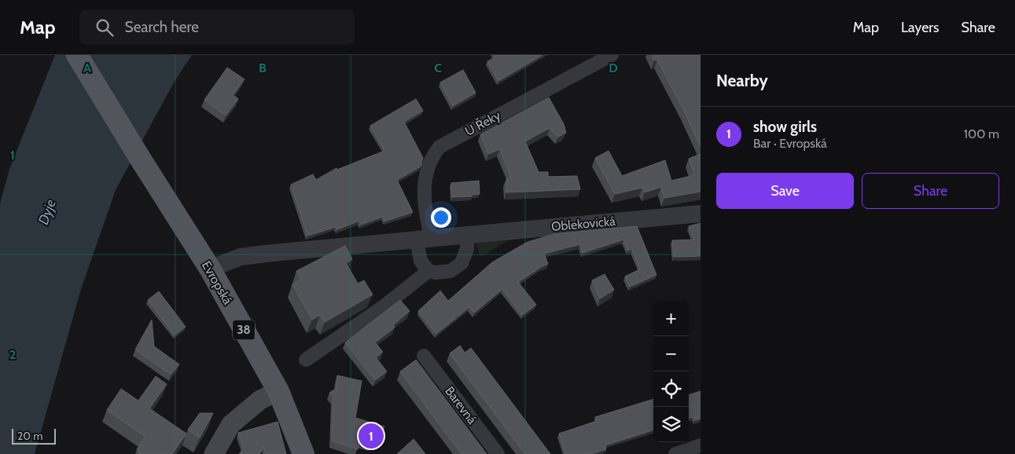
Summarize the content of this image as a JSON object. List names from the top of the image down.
{
  "streets": {
    "main road": ["Evropská", "38"],
    "street": ["U Řeky", "Oblekovická", "Barevná"]
  },
  "crossings": [
    ["U Řeky", "Oblekovická"],
    ["Oblekovická", "Evropská"]
  ],
  "water": ["Dyje"],
  "scale_bar": "20 m",
  "page": {
    "header": "Map",
    "search": "Search here",
    "nav": ["Map", "Layers", "Share"],
    "heading": "Nearby",
    "list": [
      {
        "mark": "1",
        "name": "show girls",
        "note": "Bar · Evropská",
        "value": "100 m"
      }
    ],
    "buttons": ["Save", "Share"],
    "map_buttons": ["+", "−"],
    "pins": "1",
    "scale": "20 m"
  },
  "grid": {
    "columns": [
      "A",
      "B",
      "C",
      "D"
    ],
    "rows": ["1", "2"]
  }
}
